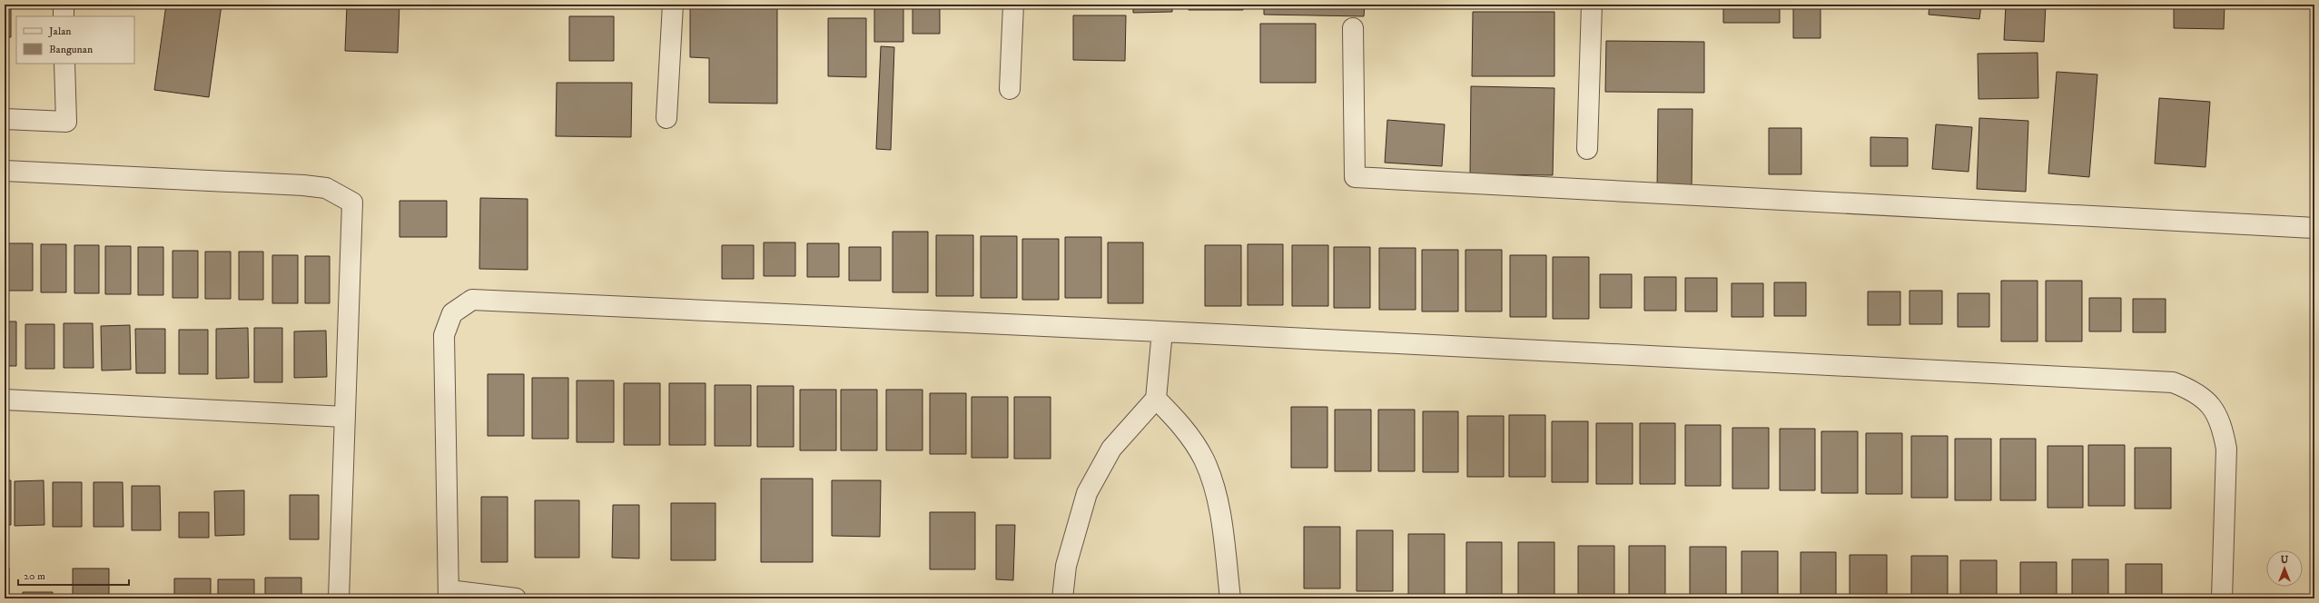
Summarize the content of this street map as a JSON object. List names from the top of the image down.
{
  "legend": ["Jalan", "Bangunan"],
  "scale_bar": "20 m",
  "north": "top"
}
